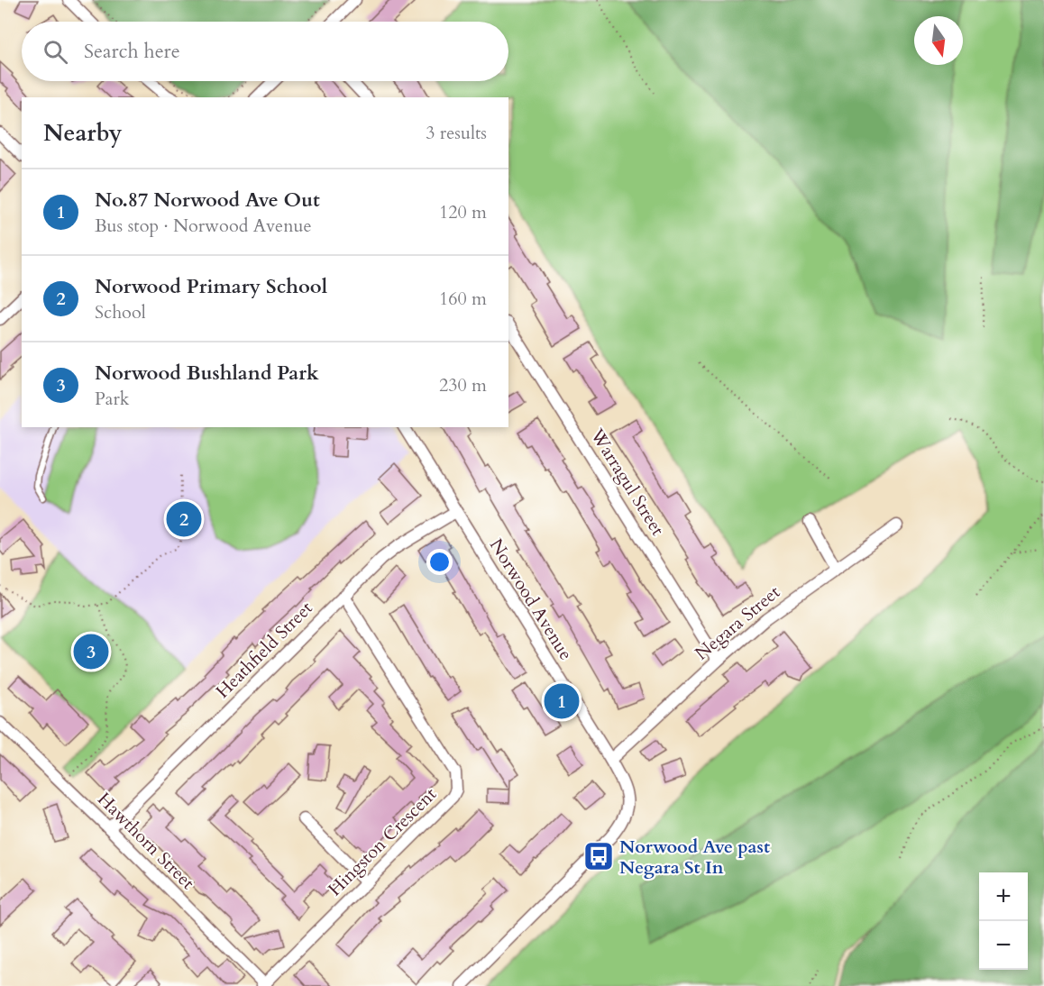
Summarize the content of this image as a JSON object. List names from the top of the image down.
{
  "streets": {
    "street": [
      "Warragul Street",
      "Norwood Avenue",
      "Negara Street",
      "Heathfield Street",
      "Hawthorn Street",
      "Hingston Crescent"
    ]
  },
  "crossings": [
    ["Warragul Street", "Negara Street"],
    ["Norwood Avenue", "Negara Street"],
    ["Norwood Avenue", "Heathfield Street"],
    ["Heathfield Street", "Hawthorn Street"],
    ["Heathfield Street", "Hingston Crescent"],
    ["Hawthorn Street", "Hingston Crescent"]
  ],
  "places": {
    "bus stop": ["Norwood Ave past Negara St In"]
  },
  "north": "bottom",
  "page": {
    "search": "Search here",
    "heading": ["Nearby", "3 results"],
    "list": [
      {
        "mark": "1",
        "name": "No.87 Norwood Ave Out",
        "note": "Bus stop · Norwood Avenue",
        "value": "120 m"
      },
      {
        "mark": "2",
        "name": "Norwood Primary School",
        "note": "School",
        "value": "160 m"
      },
      {
        "mark": "3",
        "name": "Norwood Bushland Park",
        "note": "Park",
        "value": "230 m"
      }
    ],
    "pins": ["2", "3", "1"],
    "map_buttons": ["+", "−"]
  }
}
